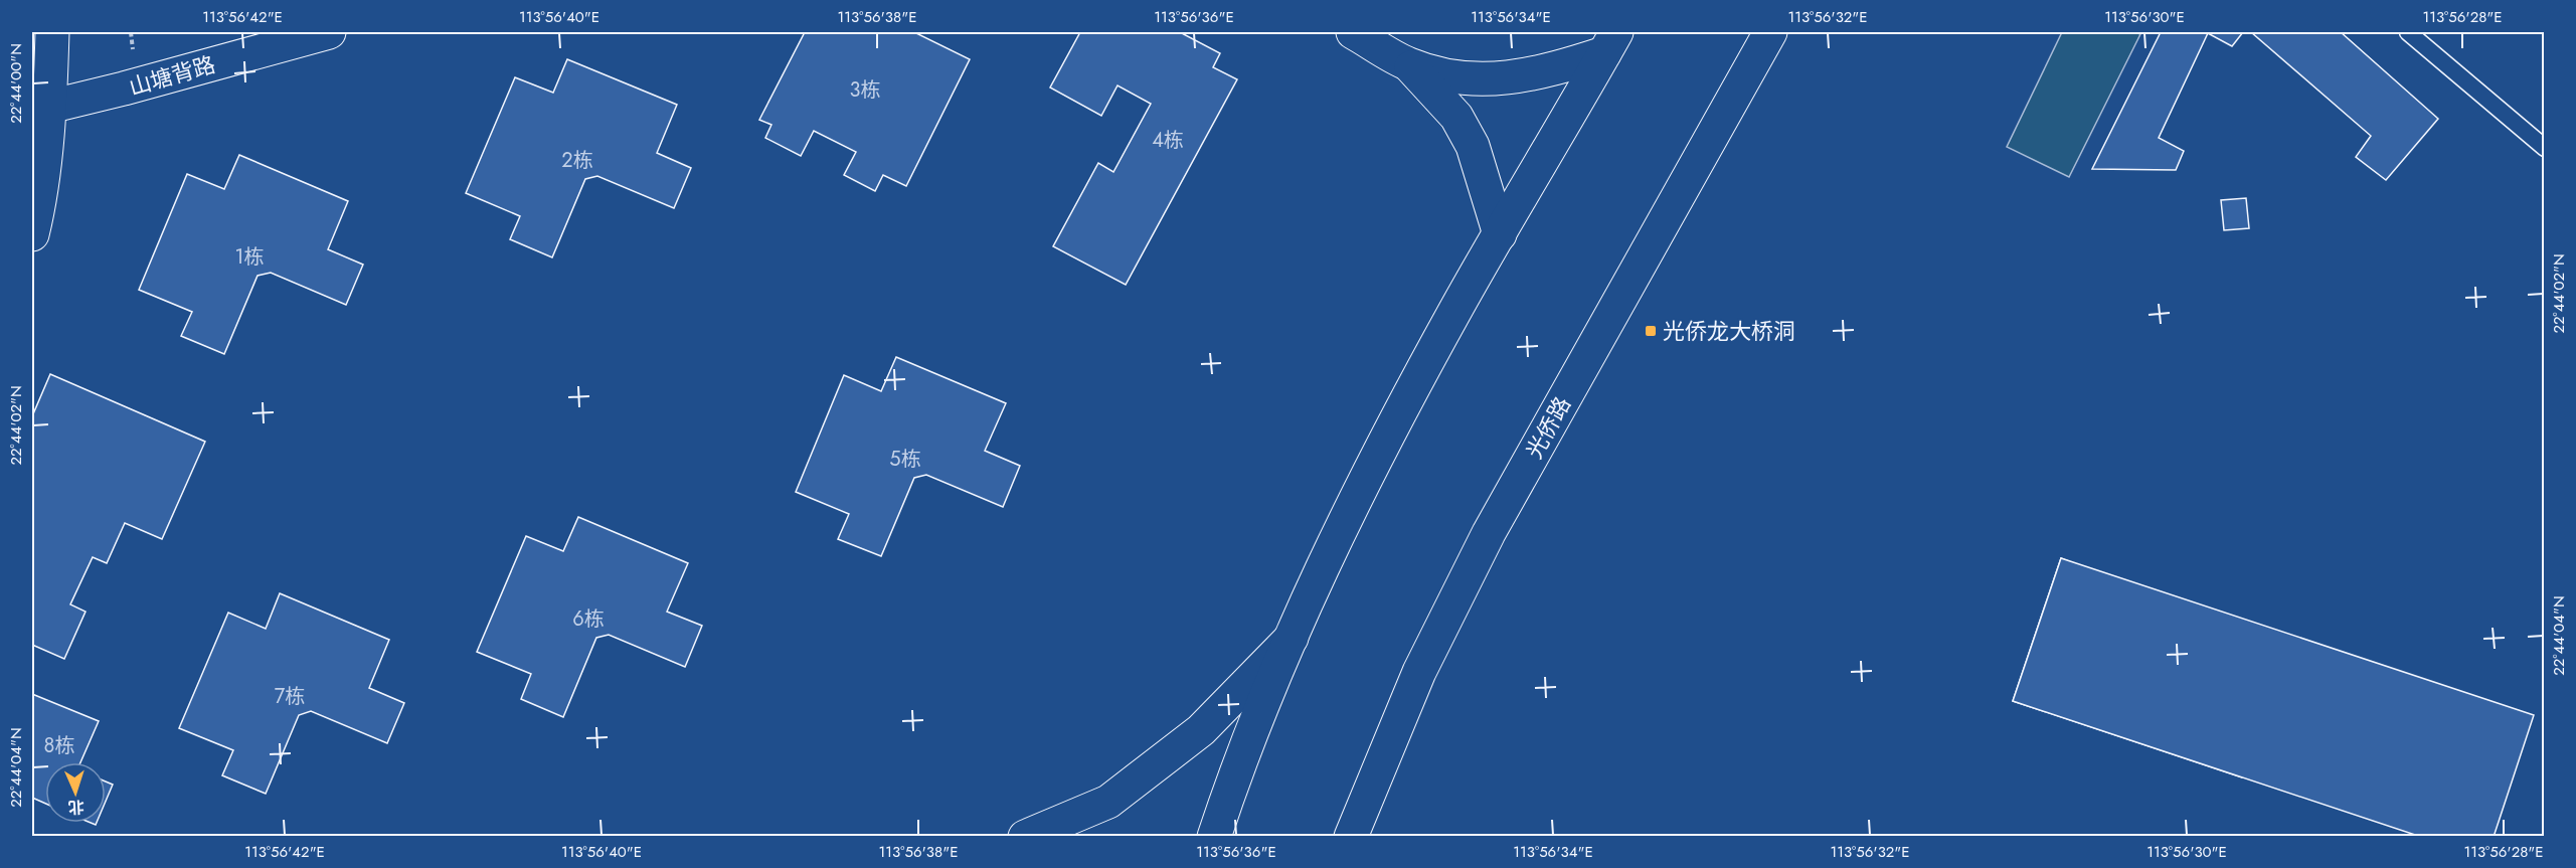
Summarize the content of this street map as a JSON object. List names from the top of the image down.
{
  "streets": {
    "main road": ["山塘背路", "光侨路"]
  },
  "places": {
    "transit": ["光侨龙大桥洞"]
  },
  "house_numbers": [
    "3栋",
    "4栋",
    "2栋",
    "1栋",
    "5栋",
    "6栋",
    "7栋",
    "8栋"
  ],
  "north": "bottom",
  "coordinates": [
    "113°56'42\"E",
    "113°56'40\"E",
    "113°56'38\"E",
    "113°56'36\"E",
    "113°56'34\"E",
    "113°56'32\"E",
    "113°56'30\"E",
    "113°56'28\"E",
    "22°44'00\"N",
    "22°44'02\"N",
    "22°44'04\"N"
  ]
}
